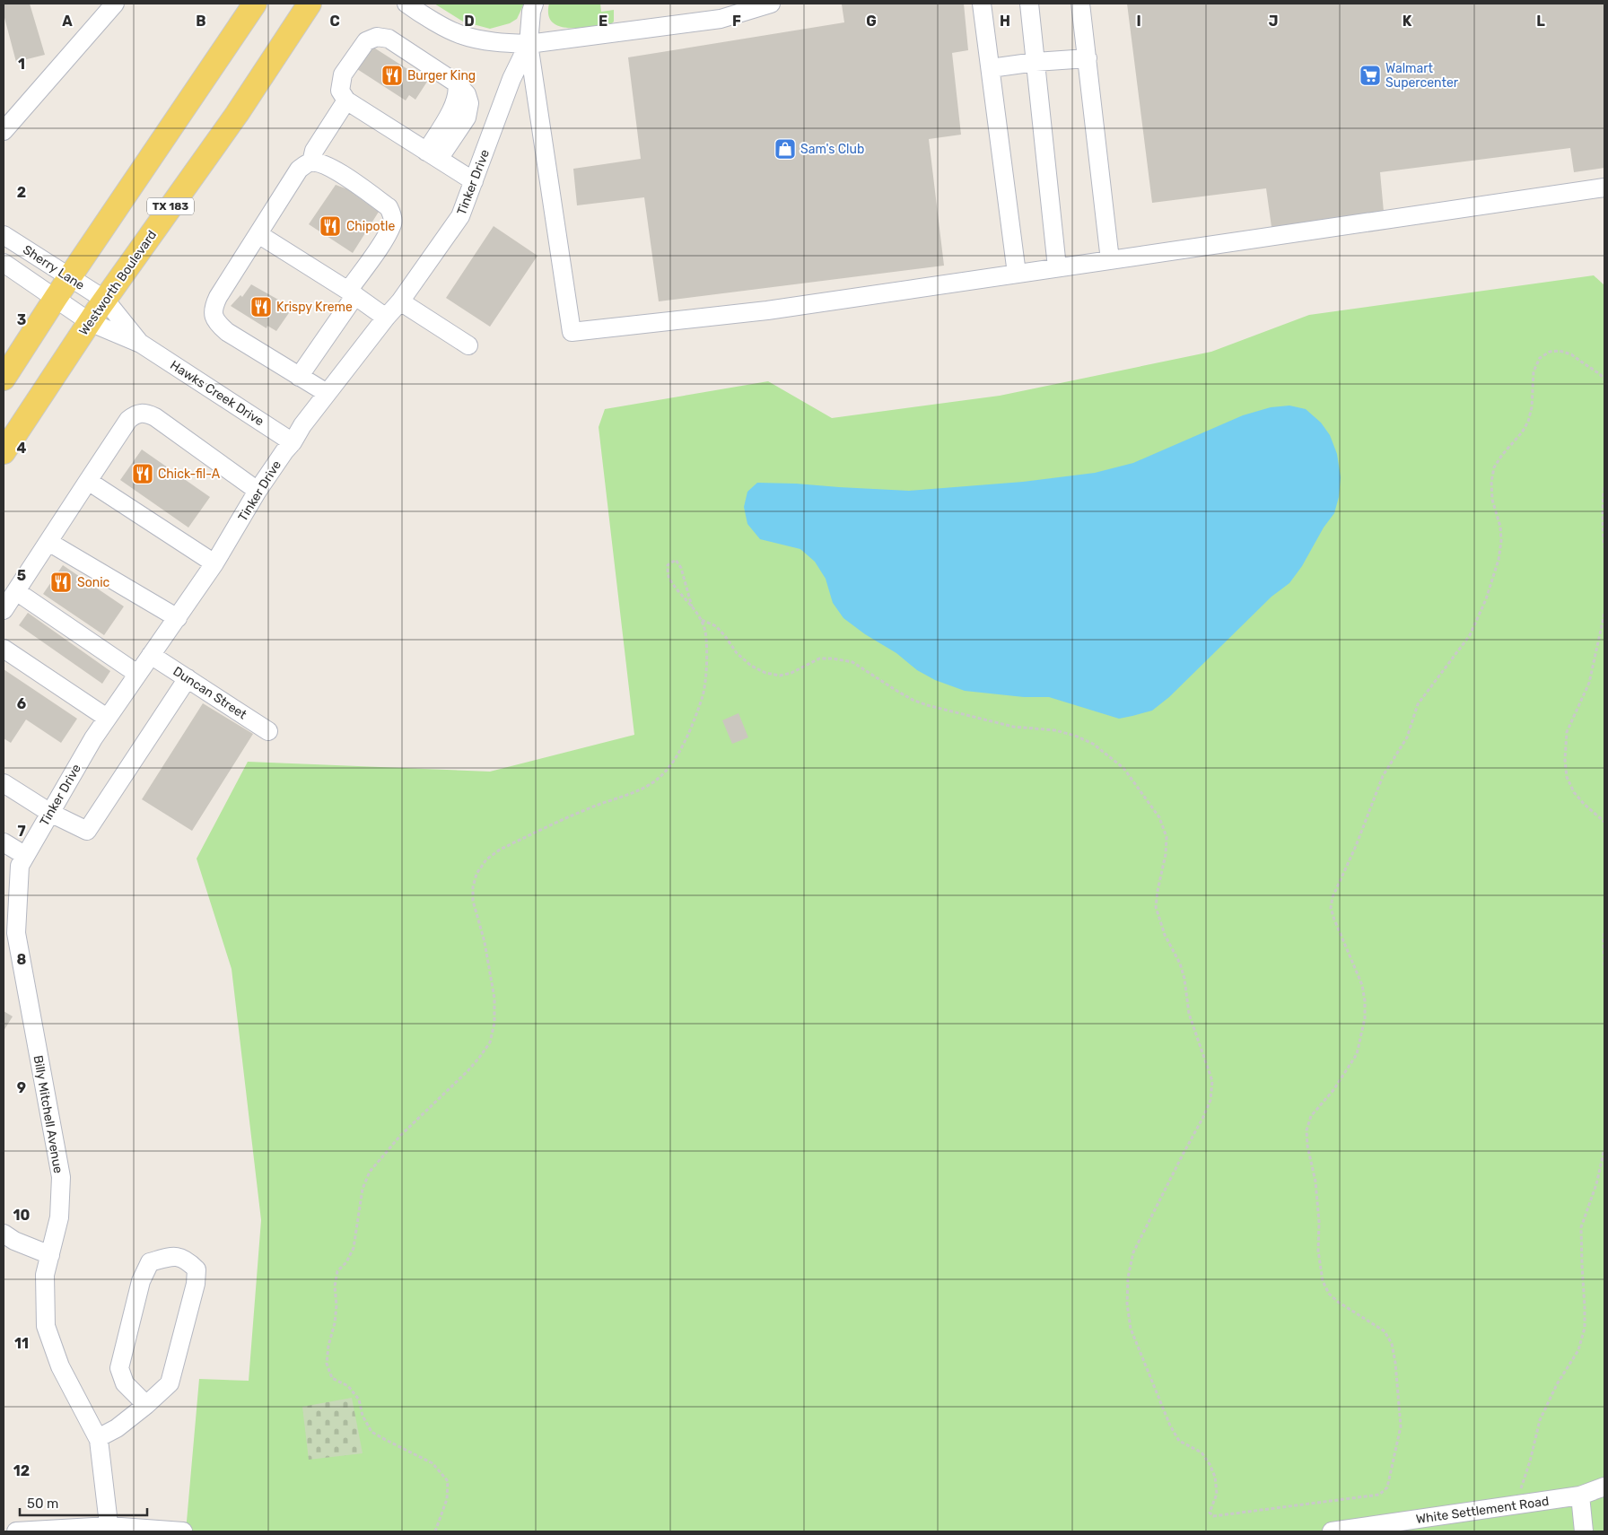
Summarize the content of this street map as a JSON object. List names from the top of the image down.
{
  "streets": {
    "main road": ["TX 183", "Westworth Boulevard"],
    "street": [
      "Tinker Drive",
      "Sherry Lane",
      "Hawks Creek Drive",
      "Duncan Street",
      "Billy Mitchell Avenue",
      "White Settlement Road"
    ]
  },
  "crossings": [
    ["Tinker Drive", "Hawks Creek Drive"],
    ["Tinker Drive", "Duncan Street"],
    ["Tinker Drive", "Billy Mitchell Avenue"],
    ["Sherry Lane", "Westworth Boulevard"],
    ["Sherry Lane", "Hawks Creek Drive"],
    ["Westworth Boulevard", "Hawks Creek Drive"]
  ],
  "places": {
    "restaurant": [
      "Burger King",
      "Chipotle",
      "Krispy Kreme",
      "Chick-fil-A",
      "Sonic"
    ],
    "supermarket": ["Walmart Supercenter"],
    "shop": ["Sam's Club"]
  },
  "scale_bar": "50 m",
  "grid": {
    "columns": [
      "A",
      "B",
      "C",
      "D",
      "E",
      "F",
      "G",
      "H",
      "I",
      "J",
      "K",
      "L"
    ],
    "rows": [
      "1",
      "2",
      "3",
      "4",
      "5",
      "6",
      "7",
      "8",
      "9",
      "10",
      "11",
      "12"
    ]
  }
}
